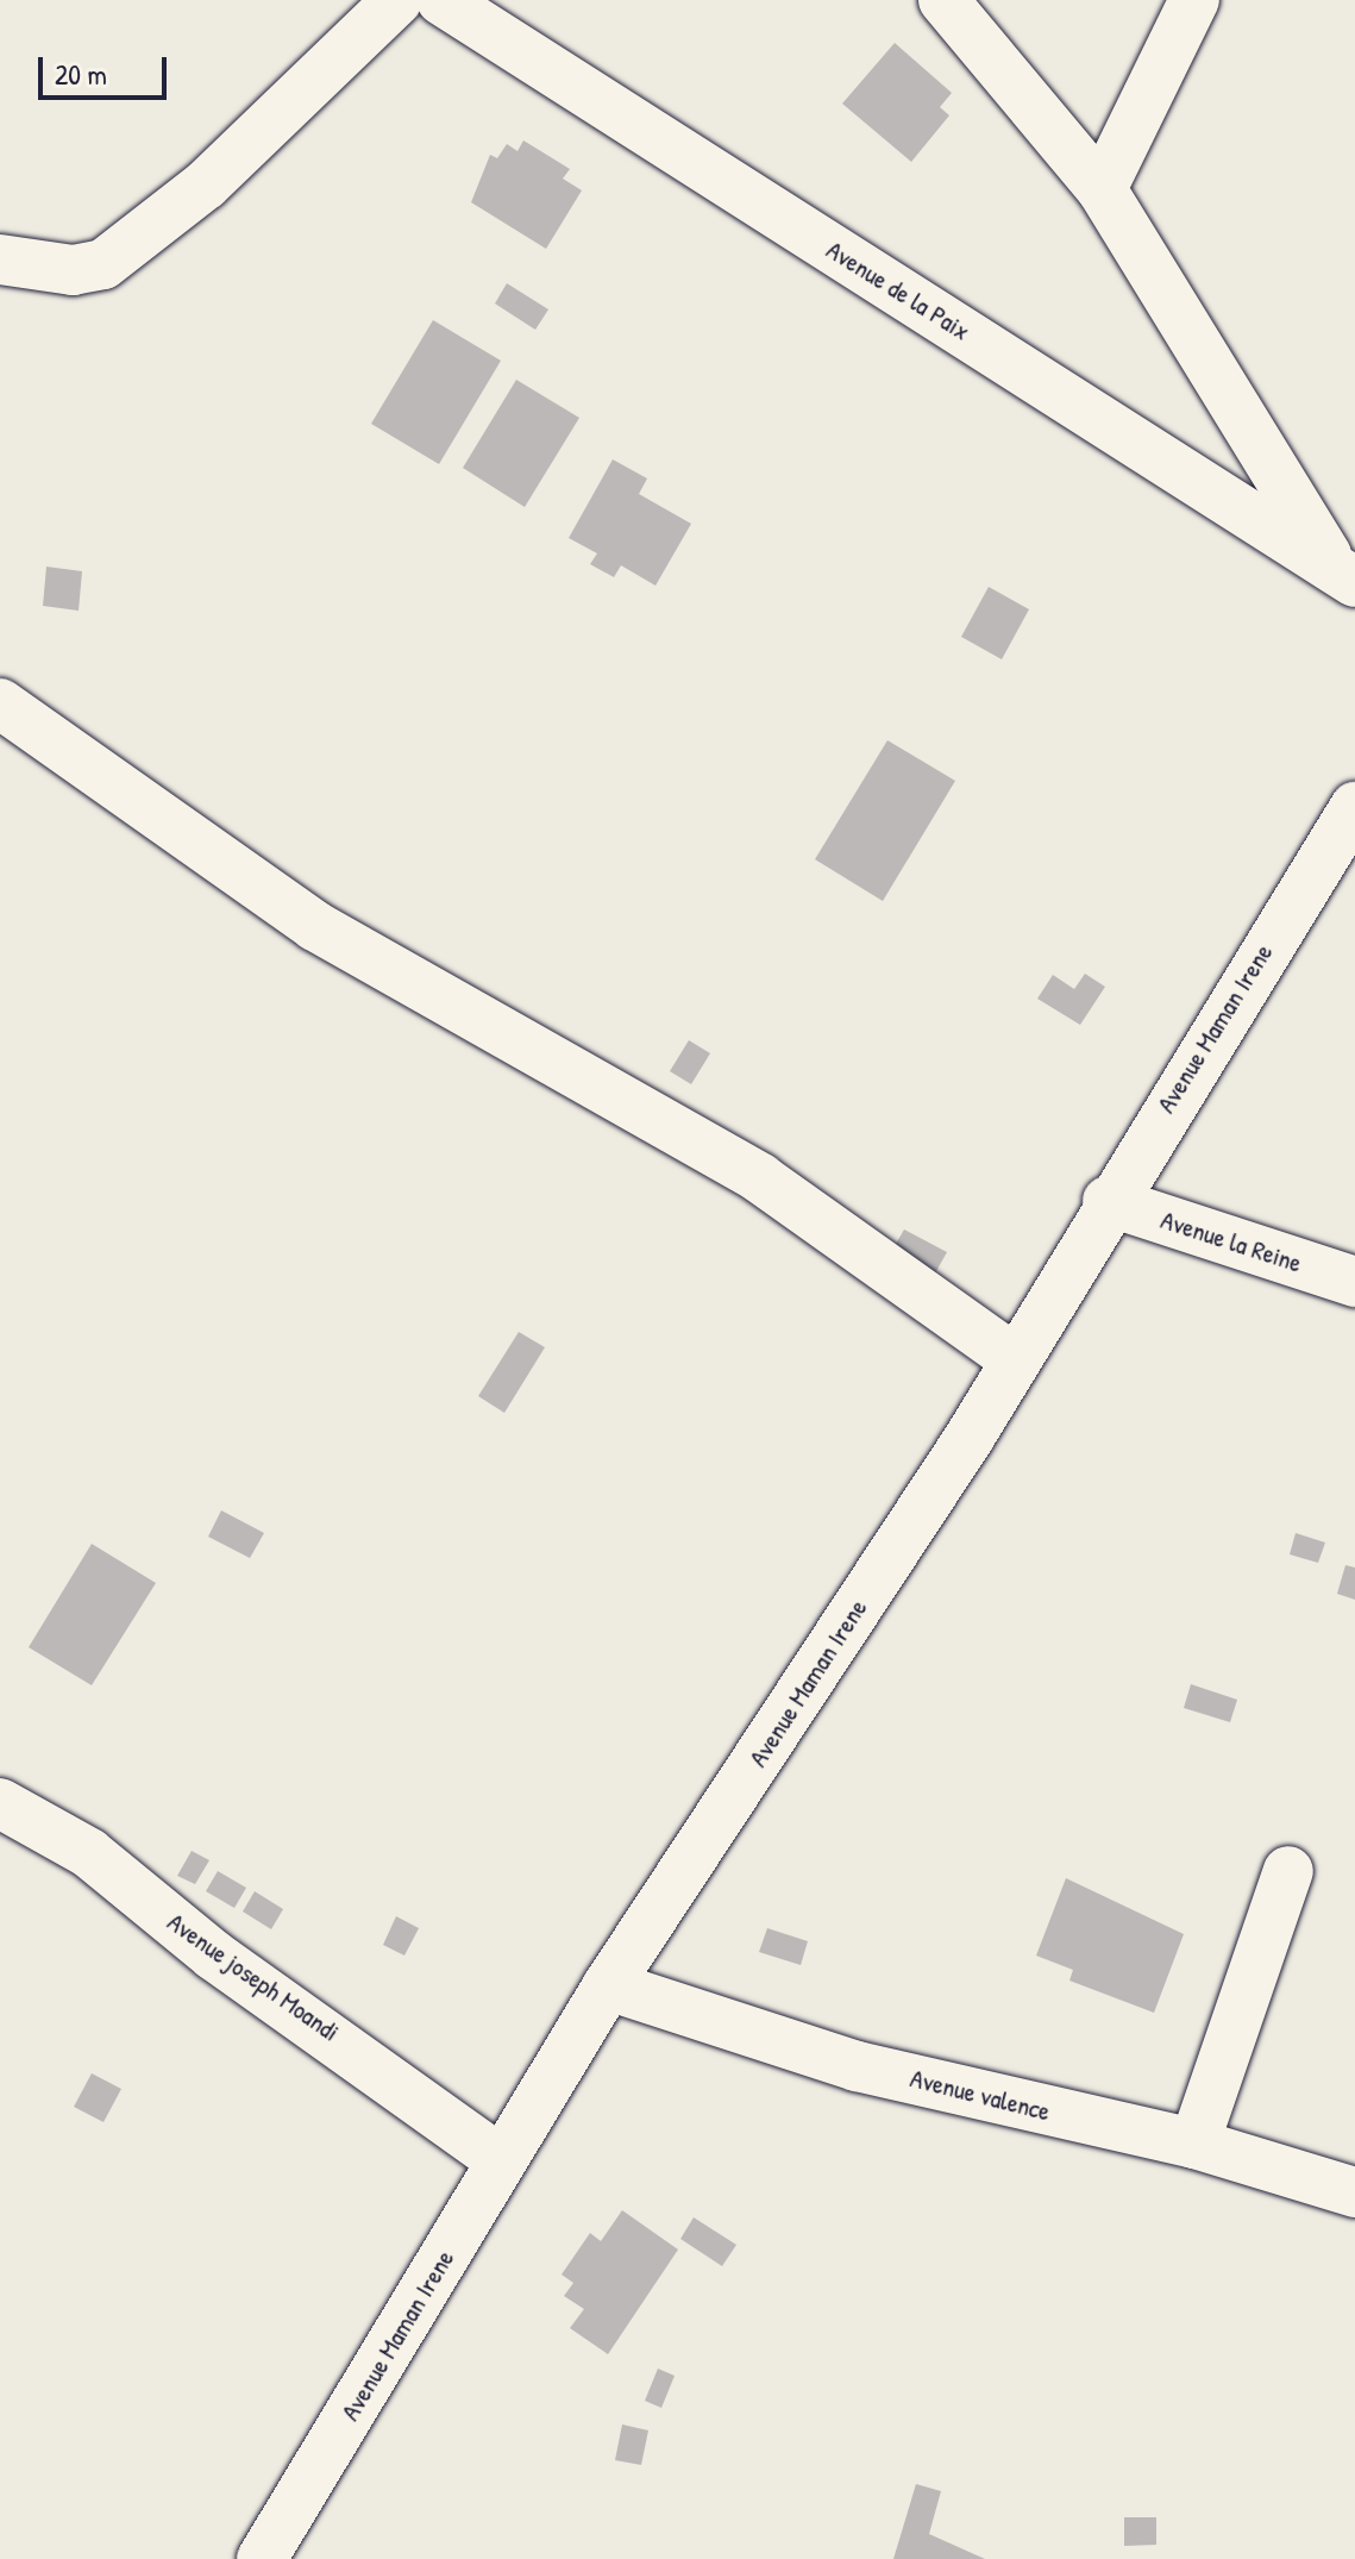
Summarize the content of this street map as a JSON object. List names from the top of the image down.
{
  "streets": {
    "street": [
      "Avenue de la Paix",
      "Avenue Maman Irene",
      "Avenue la Reine",
      "Avenue joseph Moandi",
      "Avenue valence"
    ]
  },
  "crossings": [
    ["Avenue Maman Irene", "Avenue la Reine"],
    ["Avenue Maman Irene", "Avenue joseph Moandi"],
    ["Avenue Maman Irene", "Avenue valence"]
  ],
  "scale_bar": "20 m"
}
